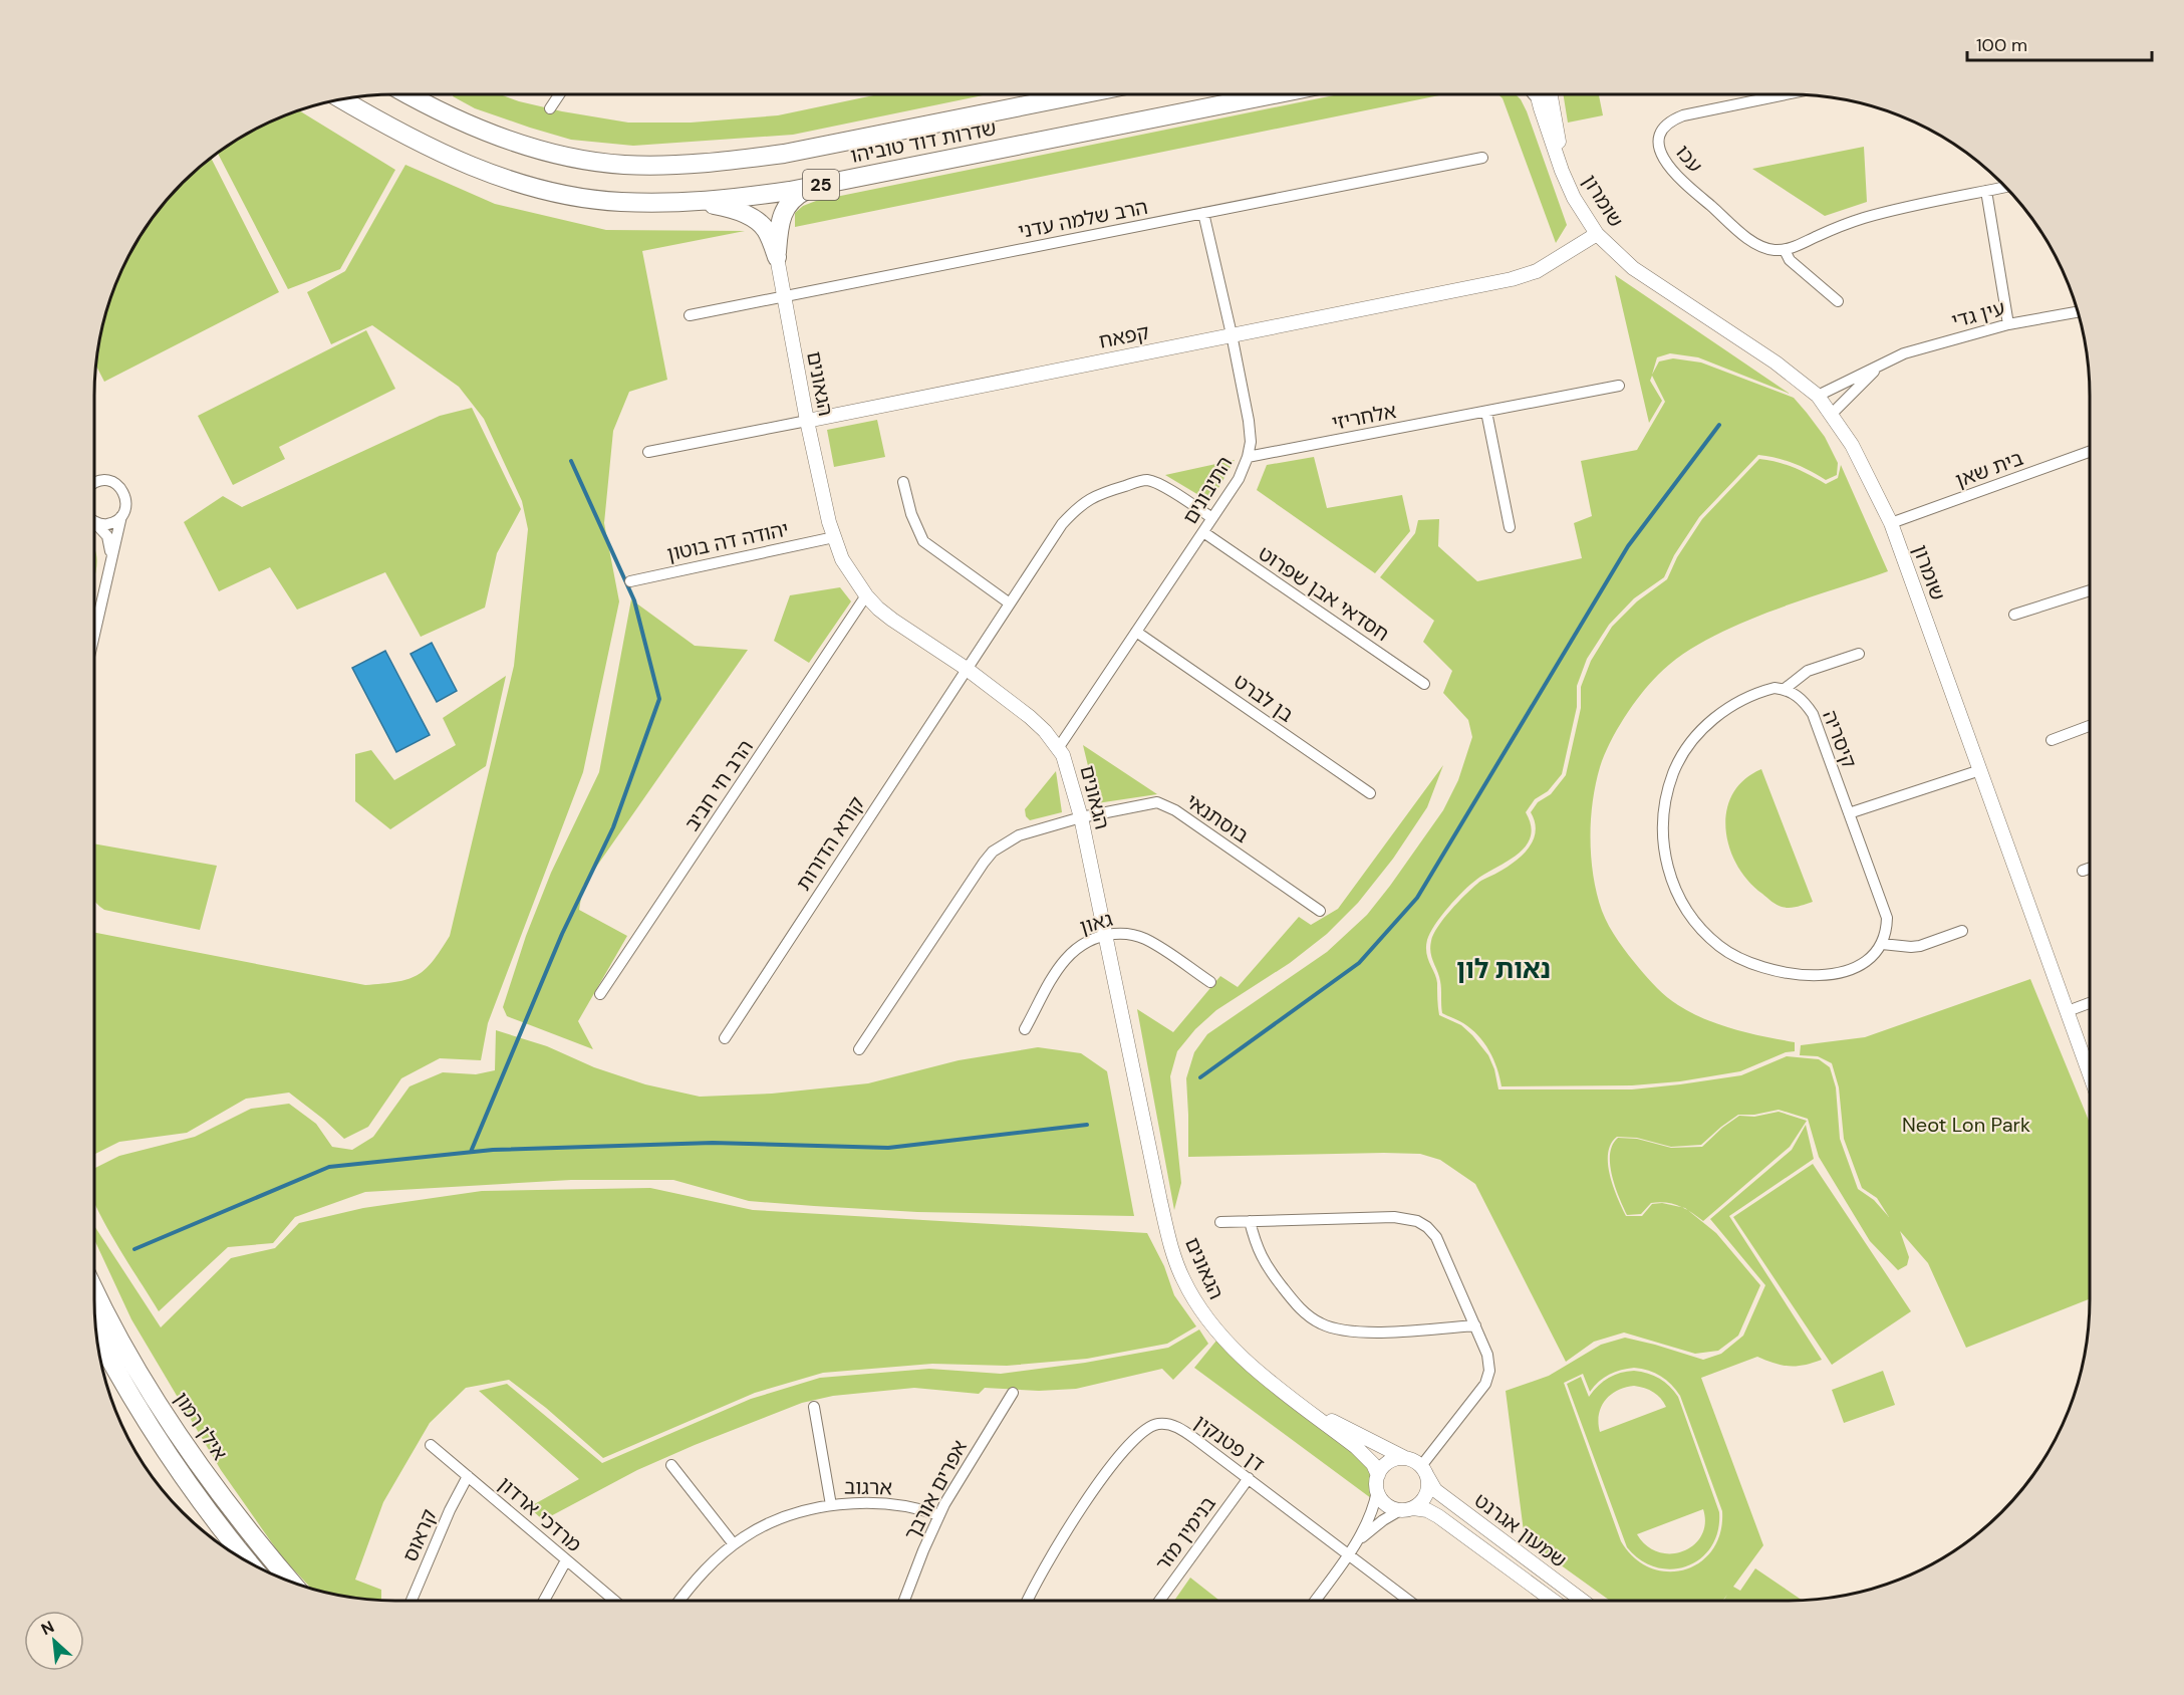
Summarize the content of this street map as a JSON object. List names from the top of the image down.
{
  "streets": {
    "main road": ["שדרות דוד טוביהו", "25", "אילן רמון"],
    "street": [
      "עכו",
      "שומרון",
      "הרב שלמה עדני",
      "עין גדי",
      "קפאח",
      "הגאונים",
      "אלחריזי",
      "בית שאן",
      "התיבונים",
      "יהודה דה בוטון",
      "חסדאי אבן שפרוט",
      "בן לברט",
      "קיסריה",
      "הרב חי חביב",
      "בוסתנאי",
      "קורא הדורות",
      "גאון",
      "דן פטנקין",
      "ארגוב",
      "אפרים אורבך",
      "מרדכי ארדון",
      "שמעון אגרנט",
      "בנימין מזר",
      "קראוס"
    ]
  },
  "crossings": [
    ["שומרון", "עין גדי"],
    ["שומרון", "קפאח"],
    ["שומרון", "בית שאן"],
    ["הרב שלמה עדני", "הגאונים"],
    ["הרב שלמה עדני", "התיבונים"],
    ["קפאח", "הגאונים"],
    ["קפאח", "התיבונים"],
    ["הגאונים", "התיבונים"],
    ["הגאונים", "יהודה דה בוטון"],
    ["הגאונים", "הרב חי חביב"],
    ["הגאונים", "בוסתנאי"],
    ["הגאונים", "קורא הדורות"],
    ["הגאונים", "גאון"],
    ["הגאונים", "שמעון אגרנט"],
    ["אלחריזי", "התיבונים"],
    ["התיבונים", "חסדאי אבן שפרוט"],
    ["התיבונים", "בן לברט"],
    ["התיבונים", "קורא הדורות"],
    ["דן פטנקין", "בנימין מזר"],
    ["ארגוב", "אפרים אורבך"],
    ["מרדכי ארדון", "קראוס"]
  ],
  "districts": ["נאות לון"],
  "parks": ["Neot Lon Park"],
  "scale_bar": "100 m",
  "north": "top left"
}
